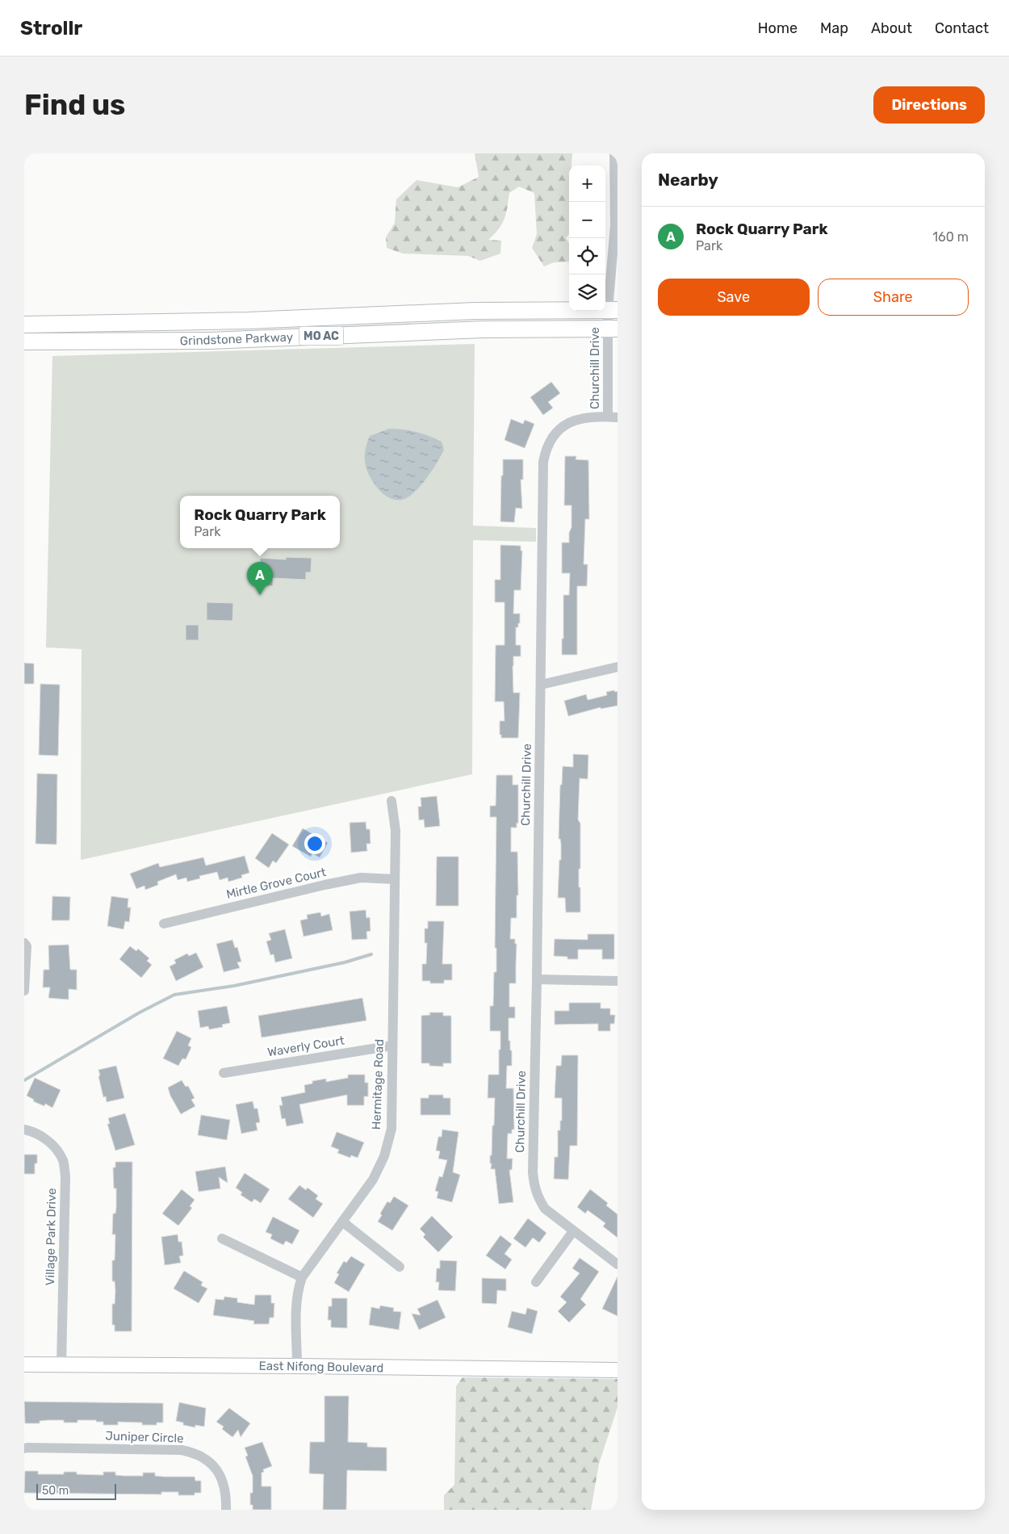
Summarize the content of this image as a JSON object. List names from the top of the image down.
{
  "streets": {
    "main road": ["MO AC", "Grindstone Parkway"],
    "street": [
      "Churchill Drive",
      "Mirtle Grove Court",
      "Waverly Court",
      "Hermitage Road",
      "Village Park Drive",
      "East Nifong Boulevard",
      "Juniper Circle"
    ]
  },
  "crossings": [
    ["Grindstone Parkway", "Churchill Drive"],
    ["Mirtle Grove Court", "Hermitage Road"],
    ["Waverly Court", "Hermitage Road"],
    ["Hermitage Road", "East Nifong Boulevard"],
    ["Village Park Drive", "East Nifong Boulevard"]
  ],
  "scale_bar": "50 m",
  "page": {
    "header": "Strollr",
    "nav": [
      "Home",
      "Map",
      "About",
      "Contact"
    ],
    "buttons": [
      "Directions",
      ["Save", "Share"]
    ],
    "title": "Find us",
    "heading": "Nearby",
    "map_buttons": ["+", "−"],
    "list": [
      {
        "mark": "A",
        "name": "Rock Quarry Park",
        "note": "Park",
        "value": "160 m"
      }
    ],
    "popup": ["Rock Quarry Park", "Park"],
    "pins": "A",
    "scale": "50 m"
  }
}
